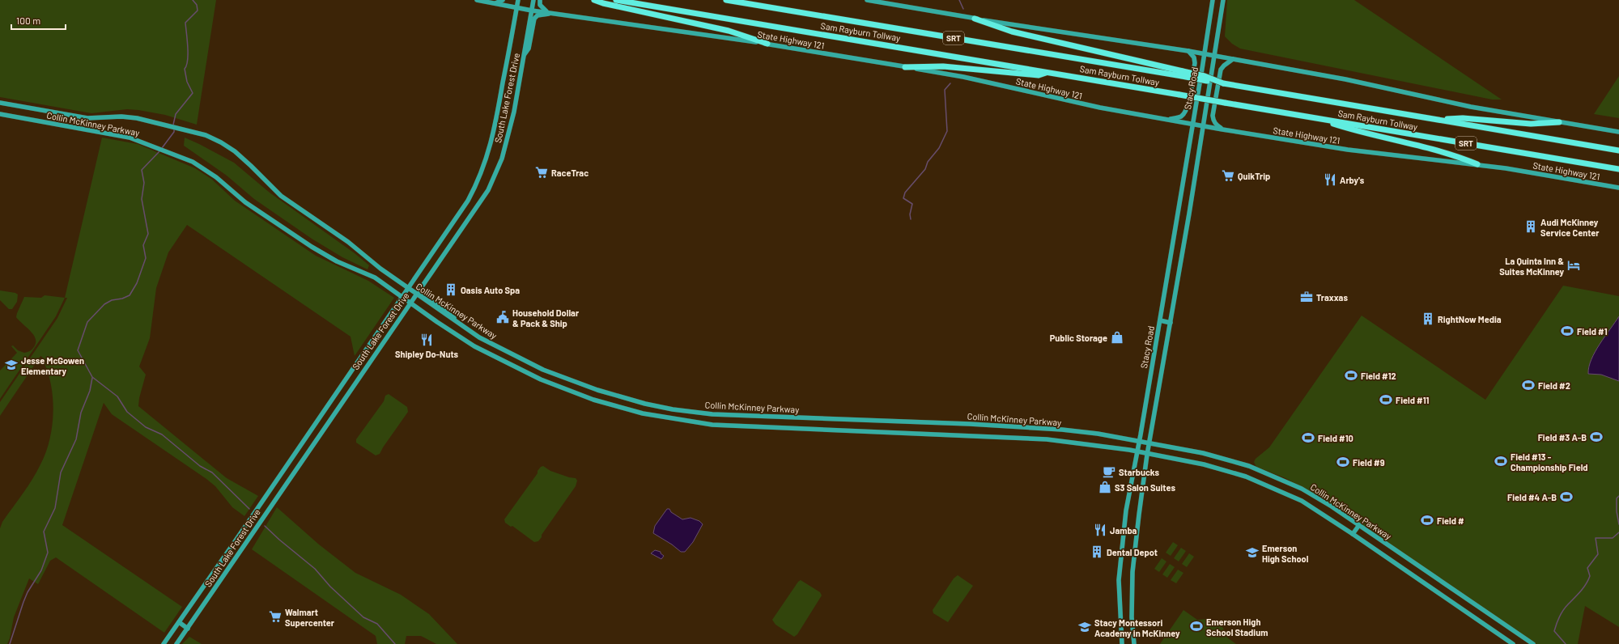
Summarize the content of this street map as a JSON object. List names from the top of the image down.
{
  "streets": {
    "highway": ["Sam Rayburn Tollway", "SRT"],
    "main road": [
      "State Highway 121",
      "Stacy Road",
      "South Lake Forest Drive",
      "Collin McKinney Parkway"
    ]
  },
  "crossings": [
    ["State Highway 121", "Stacy Road"],
    ["State Highway 121", "South Lake Forest Drive"],
    ["Stacy Road", "Collin McKinney Parkway"],
    ["South Lake Forest Drive", "Collin McKinney Parkway"]
  ],
  "places": {
    "supermarket": ["RaceTrac", "QuikTrip", "Walmart Supercenter"],
    "restaurant": ["Arby's", "Shipley Do-Nuts", "Jamba"],
    "building": [
      "Audi McKinney Service Center",
      "Oasis Auto Spa",
      "RightNow Media",
      "Dental Depot"
    ],
    "hotel": ["La Quinta Inn & Suites McKinney"],
    "office": ["Traxxas"],
    "public building": ["Household Dollar & Pack & Ship"],
    "sports": [
      "Field #1",
      "Field #12",
      "Field #2",
      "Field #11",
      "Field #3 A-B",
      "Field #10",
      "Field #13 - Championship Field",
      "Field #9",
      "Field #4 A-B",
      "Field #",
      "Emerson High School Stadium"
    ],
    "shop": ["Public Storage", "S3 Salon Suites"],
    "school or university": ["Jesse McGowen Elementary", "Emerson High School", "Stacy Montessori Academy in McKinney"],
    "cafe": ["Starbucks"]
  },
  "scale_bar": "100 m"
}
